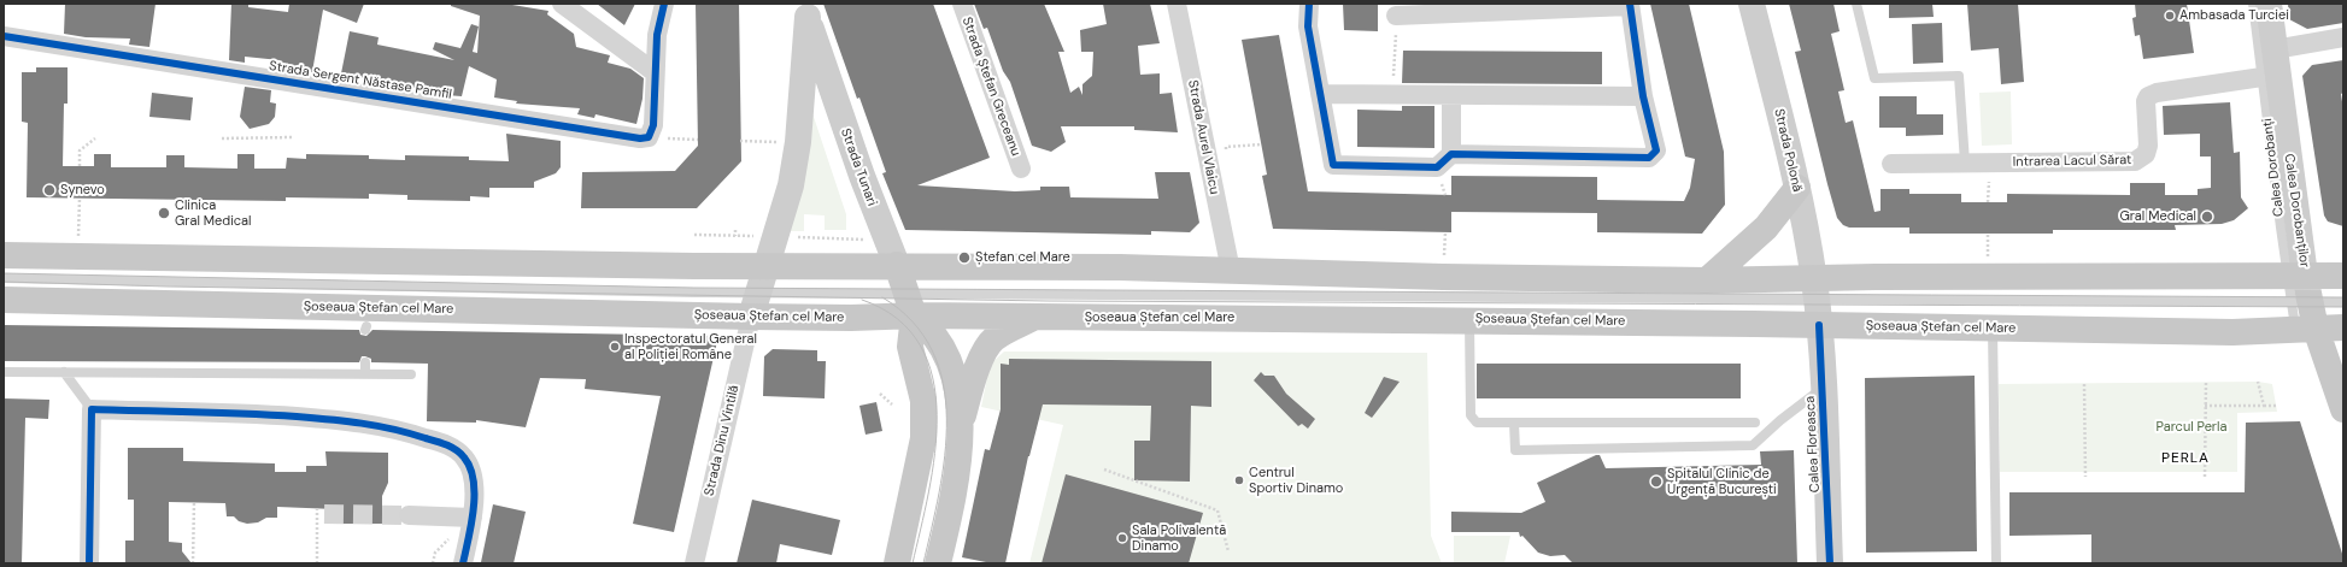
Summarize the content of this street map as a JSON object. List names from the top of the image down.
{
  "streets": {
    "main road": ["Strada Tunari", "Șoseaua Ștefan cel Mare"],
    "street": [
      "Strada Sergent Năstase Pamfil",
      "Strada Ștefan Greceanu",
      "Strada Aurel Vlaicu",
      "Strada Polonă",
      "Intrarea Lacul Sărat",
      "Calea Dorobanților",
      "Strada Dinu Vintilă",
      "Calea Floreasca"
    ]
  },
  "crossings": [
    ["Strada Aurel Vlaicu", "Șoseaua Ștefan cel Mare"],
    ["Strada Polonă", "Șoseaua Ștefan cel Mare"],
    ["Strada Polonă", "Calea Floreasca"],
    ["Intrarea Lacul Sărat", "Calea Dorobanților"],
    ["Strada Tunari", "Șoseaua Ștefan cel Mare"],
    ["Strada Tunari", "Strada Dinu Vintilă"],
    ["Calea Dorobanților", "Șoseaua Ștefan cel Mare"],
    ["Șoseaua Ștefan cel Mare", "Strada Dinu Vintilă"],
    ["Șoseaua Ștefan cel Mare", "Calea Floreasca"]
  ],
  "districts": ["PERLA"],
  "parks": ["Parcul Perla"],
  "places": [
    "Ambasada Turciei",
    "Synevo",
    "Clinica Gral Medical",
    "Gral Medical",
    "Ștefan cel Mare",
    "Inspectoratul General al Poliției Române",
    "Centrul Sportiv Dinamo",
    "Spitalul Clinic de Urgență București",
    "Sala Polivalentă Dinamo"
  ]
}
